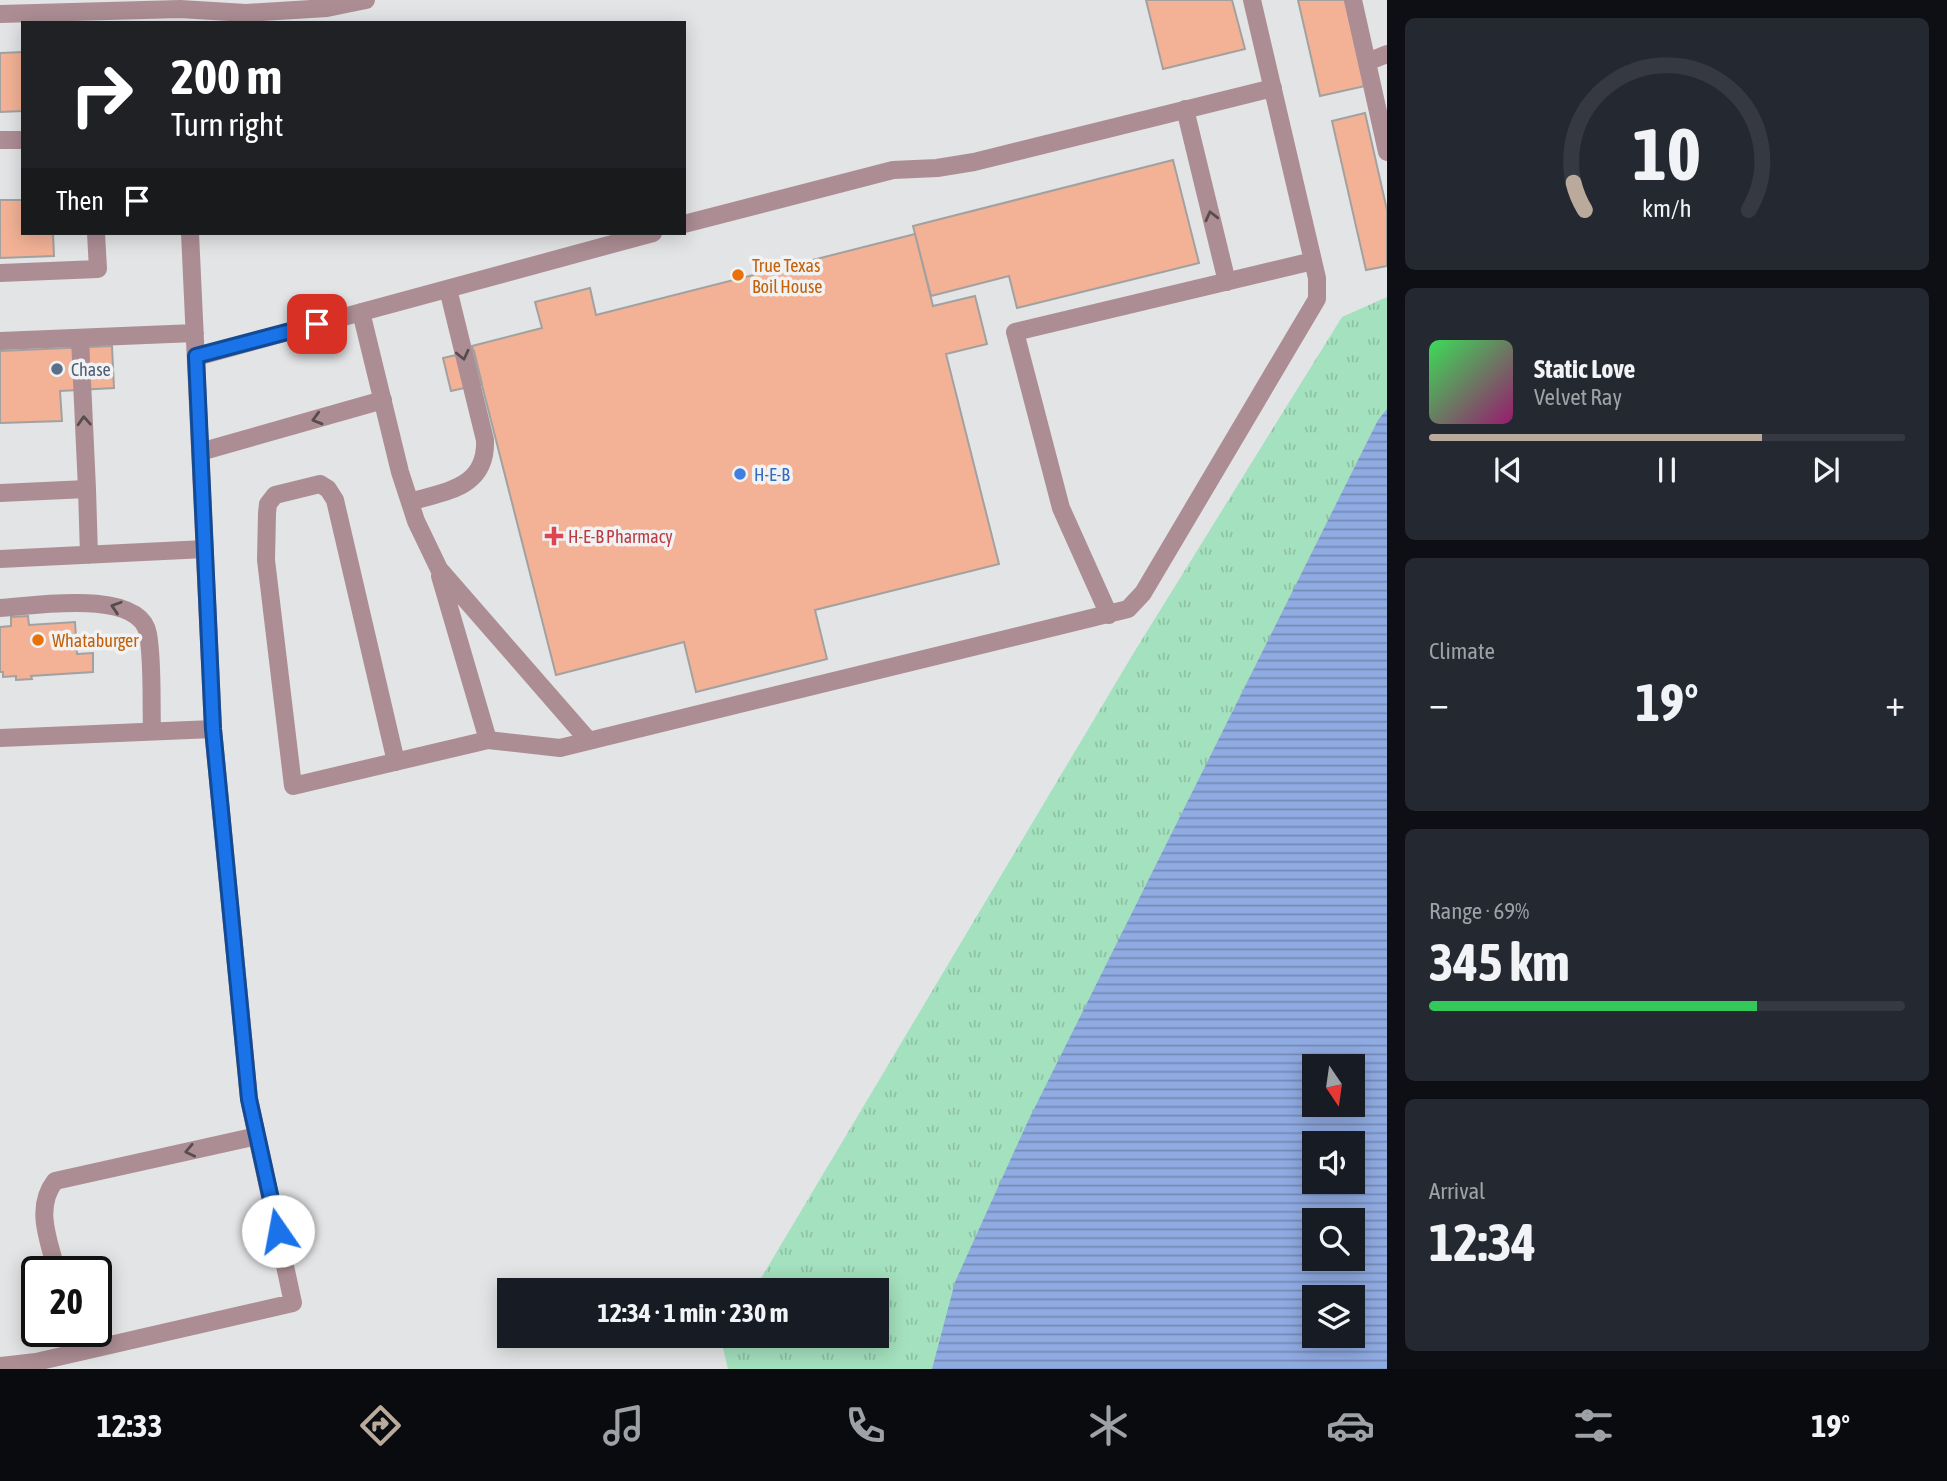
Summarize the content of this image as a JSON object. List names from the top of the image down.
{
  "places": {
    "other": [
      "True Texas Boil House",
      "Chase",
      "H-E-B",
      "Whataburger"
    ],
    "health": ["H-E-B Pharmacy"]
  },
  "north": "bottom",
  "page": {
    "turn": ["200 m", "Turn right"],
    "then": "Then",
    "song": ["Static Love", "Velvet Ray"],
    "tile": [
      "Climate",
      ["Range · 69%", "345 km"],
      ["Arrival", "12:34"]
    ],
    "heat": ["−", "19°", "+"],
    "limit": "20",
    "trip": "12:34 · 1 min · 230 m",
    "tabs": ["12:33", "19°"],
    "gauge": ["10", "km/h"]
  }
}
